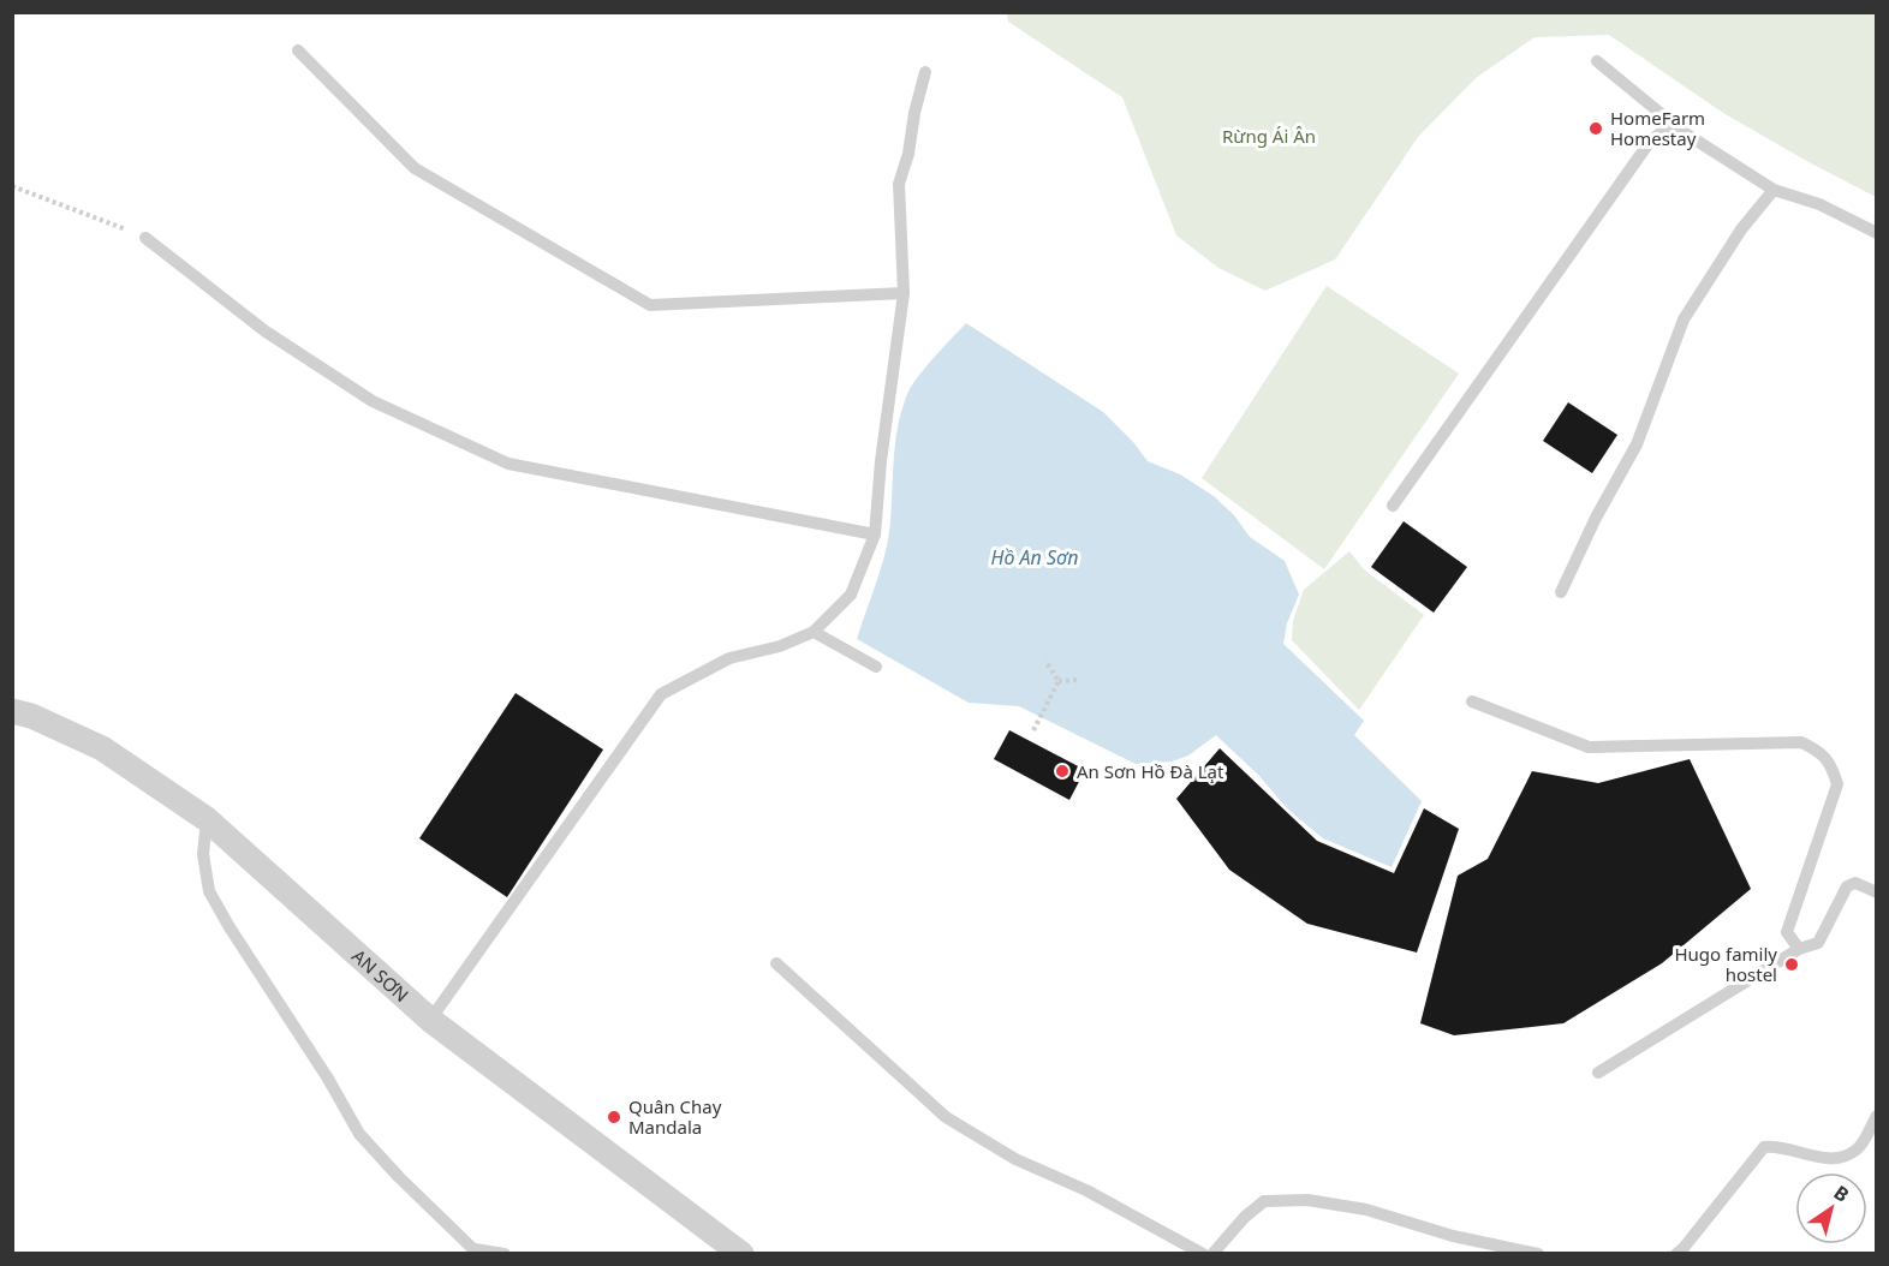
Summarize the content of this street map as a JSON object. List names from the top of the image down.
{
  "streets": {
    "street": ["AN SƠN"]
  },
  "water": ["Hồ An Sơn"],
  "parks": ["Rừng Ái Ân"],
  "places": [
    "HomeFarm Homestay",
    "An Sơn Hồ Đà Lạt",
    "Hugo family hostel",
    "Quân Chay Mandala"
  ],
  "north": "top right"
}
